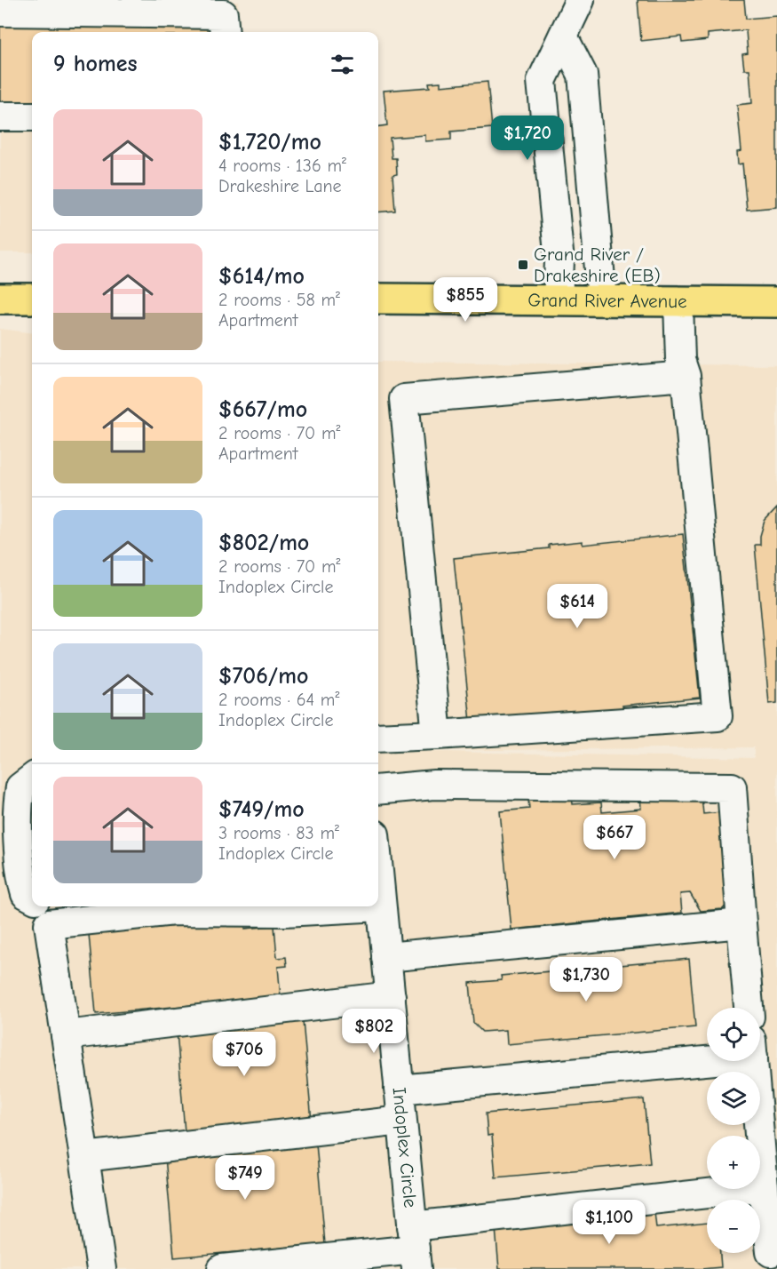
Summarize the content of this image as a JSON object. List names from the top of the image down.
{
  "streets": {
    "main road": ["Grand River Avenue"],
    "street": ["Indoplex Circle"]
  },
  "places": {
    "transit": ["Grand River / Drakeshire (EB)"]
  },
  "page": {
    "heading": "9 homes",
    "list": [
      {
        "name": "$1,720/mo",
        "note": "4 rooms · 136 m² · Drakeshire Lane"
      },
      {
        "name": "$614/mo",
        "note": "2 rooms · 58 m² · Apartment"
      },
      {
        "name": "$667/mo",
        "note": "2 rooms · 70 m² · Apartment"
      },
      {
        "name": "$802/mo",
        "note": "2 rooms · 70 m² · Indoplex Circle"
      },
      {
        "name": "$706/mo",
        "note": "2 rooms · 64 m² · Indoplex Circle"
      },
      {
        "name": "$749/mo",
        "note": "3 rooms · 83 m² · Indoplex Circle"
      }
    ],
    "price": [
      "$1,720",
      "$855",
      "$614",
      "$667",
      "$1,730",
      "$802",
      "$706",
      "$749",
      "$1,100"
    ],
    "map_buttons": ["+", "−"]
  }
}
